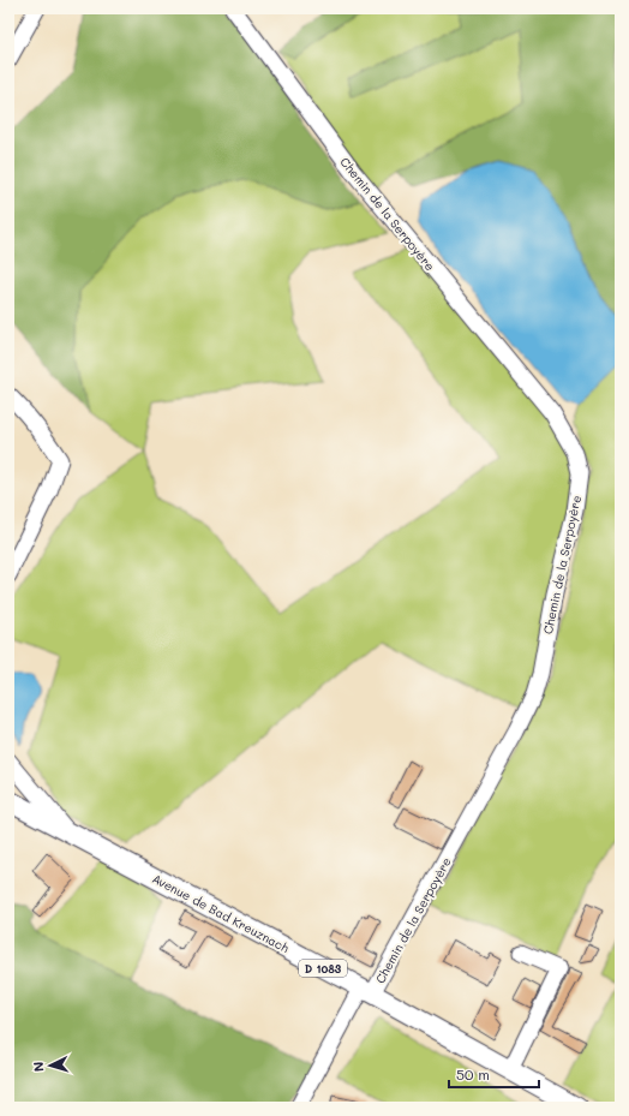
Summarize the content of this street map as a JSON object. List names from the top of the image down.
{
  "streets": {
    "main road": ["Avenue de Bad Kreuznach", "D 1083"],
    "street": ["Chemin de la Serpoyère"]
  },
  "crossings": [
    ["Chemin de la Serpoyère", "Avenue de Bad Kreuznach"],
    ["Avenue de Bad Kreuznach", "D 1083"]
  ],
  "scale_bar": "50 m",
  "north": "left"
}
